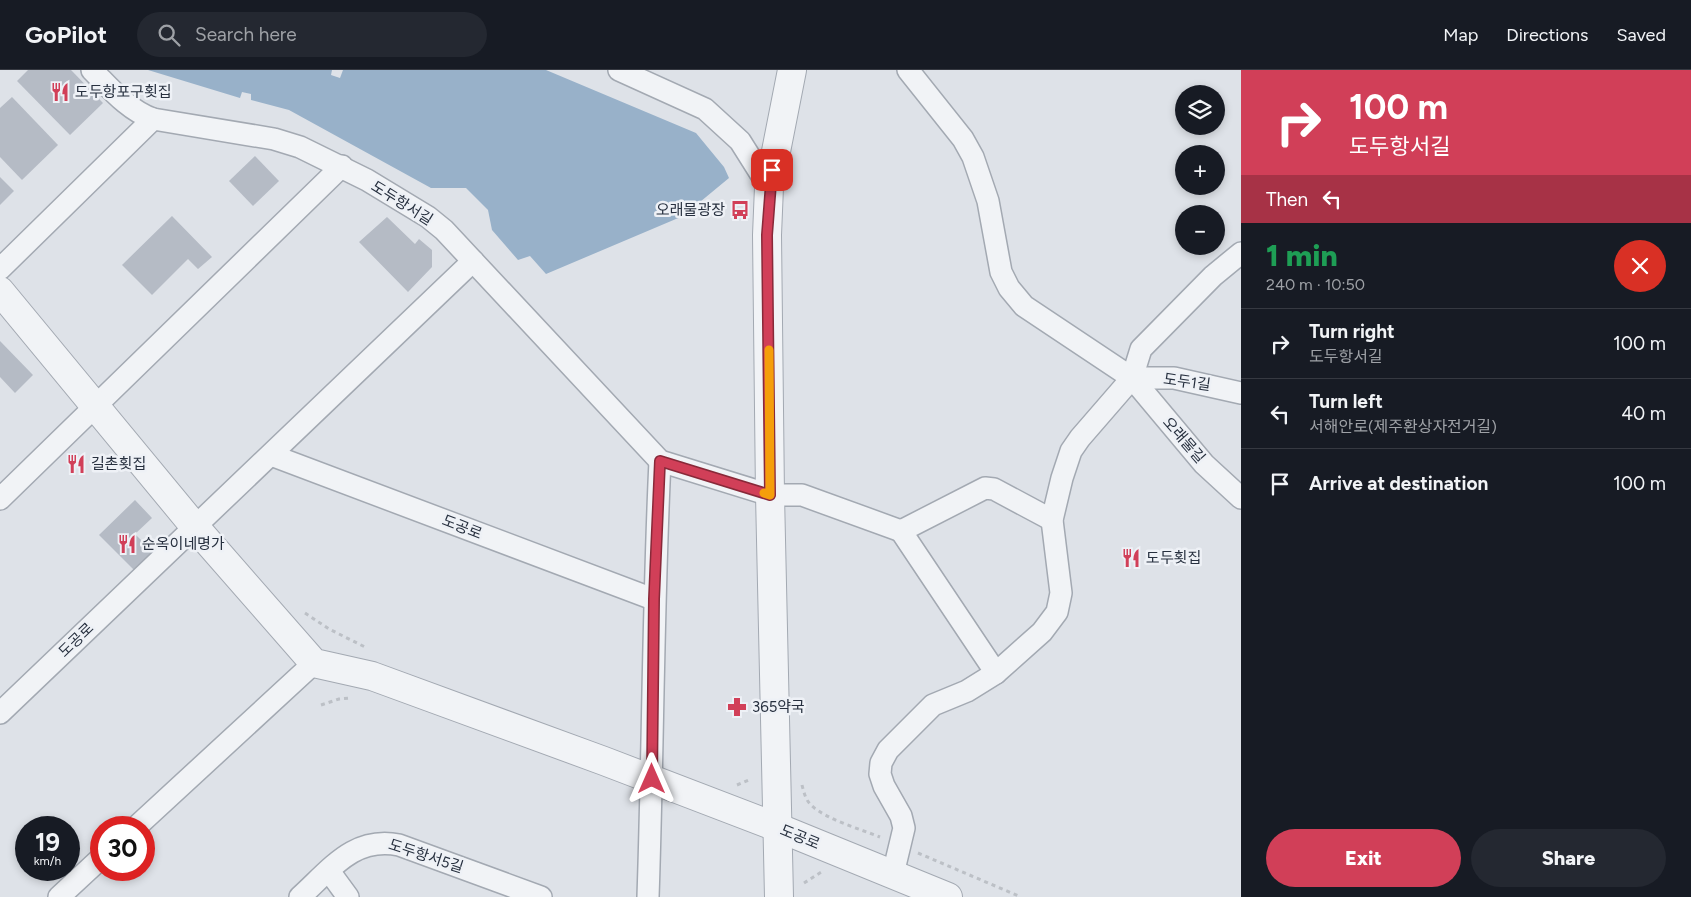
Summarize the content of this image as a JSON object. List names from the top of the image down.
{
  "streets": {
    "street": [
      "도두항서길",
      "도두1길",
      "오래물길",
      "도공로",
      "도두항서5길"
    ]
  },
  "crossings": [
    ["도두항서길", "도공로"],
    ["도두1길", "오래물길"]
  ],
  "places": {
    "restaurant": [
      "도두항포구횟집",
      "길촌횟집",
      "순옥이네명가",
      "도두횟집"
    ],
    "bus stop": ["오래물광장"],
    "pharmacy": ["365약국"]
  },
  "page": {
    "header": "GoPilot",
    "search": "Search here",
    "nav": ["Map", "Directions", "Saved"],
    "turn": ["100 m", "도두항서길"],
    "map_buttons": ["+", "−"],
    "then": "Then",
    "heading": ["1 min", "240 m · 10:50"],
    "list": [
      {
        "name": "Turn right",
        "note": "도두항서길",
        "value": "100 m"
      },
      {
        "name": "Turn left",
        "note": "서해안로(제주환상자전거길)",
        "value": "40 m"
      },
      {
        "name": "Arrive at destination",
        "value": "100 m"
      }
    ],
    "speed": "19 km/h",
    "limit": "30",
    "buttons": ["Exit", "Share"]
  }
}
